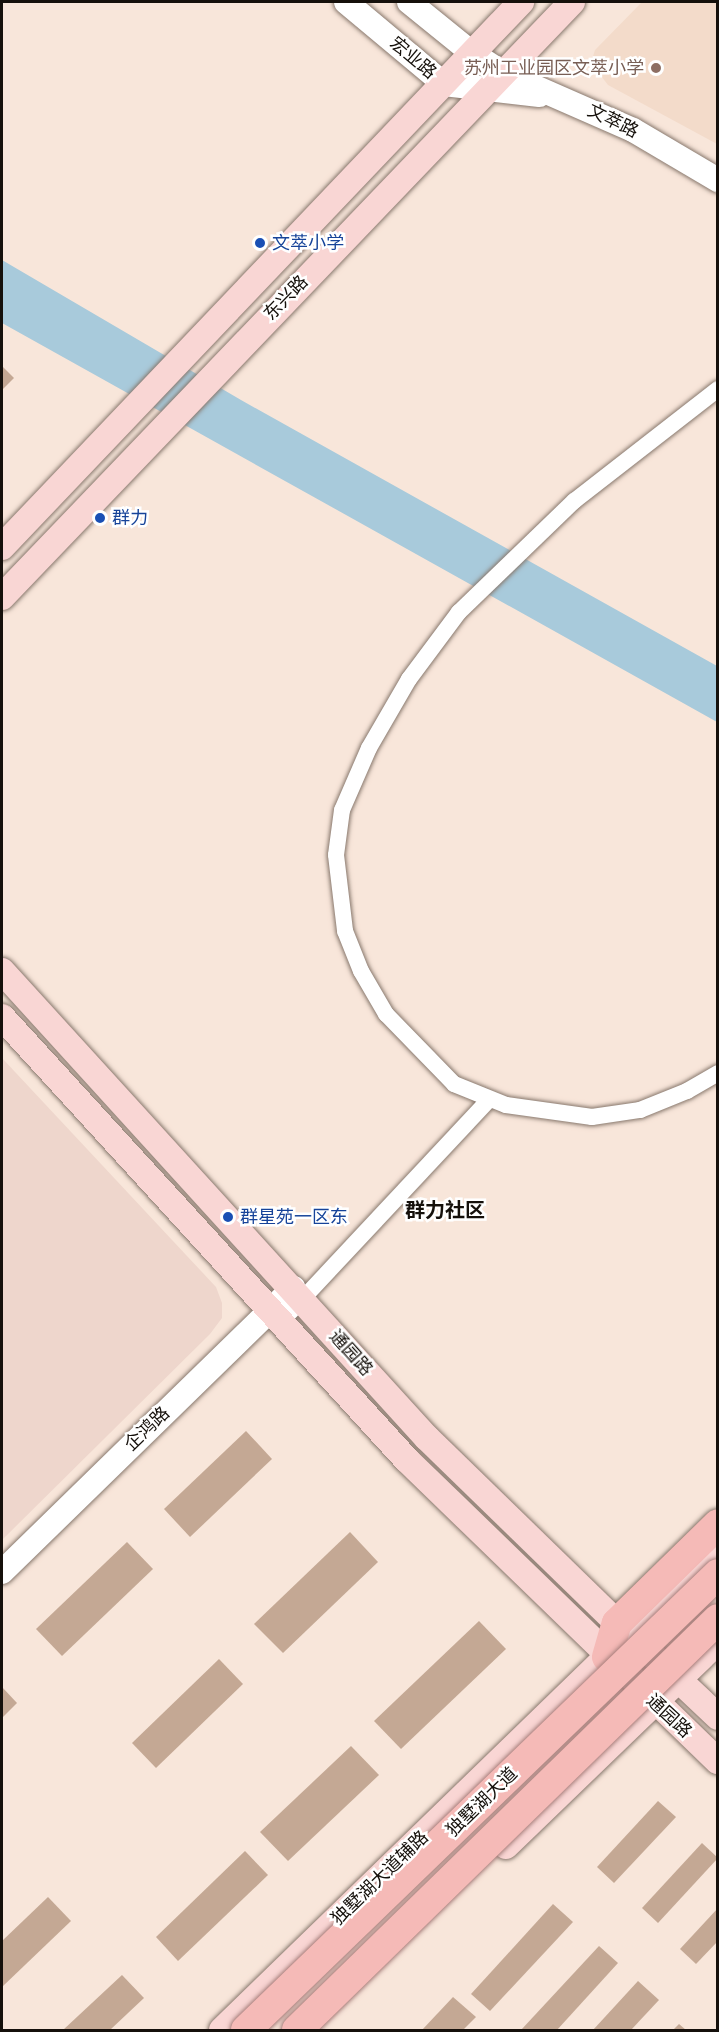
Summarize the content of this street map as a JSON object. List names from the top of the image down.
{
  "streets": {
    "highway": ["独墅湖大道"],
    "main road": [
      "宏业路",
      "文萃路",
      "东兴路",
      "通园路",
      "企鸿路",
      "独墅湖大道辅路"
    ]
  },
  "crossings": [
    ["宏业路", "文萃路"],
    ["宏业路", "东兴路"],
    ["通园路", "企鸿路"],
    ["通园路", "独墅湖大道辅路"]
  ],
  "districts": ["群力社区"],
  "places": [
    "苏州工业园区文萃小学",
    "文萃小学",
    "群力",
    "群星苑一区东"
  ]
}
